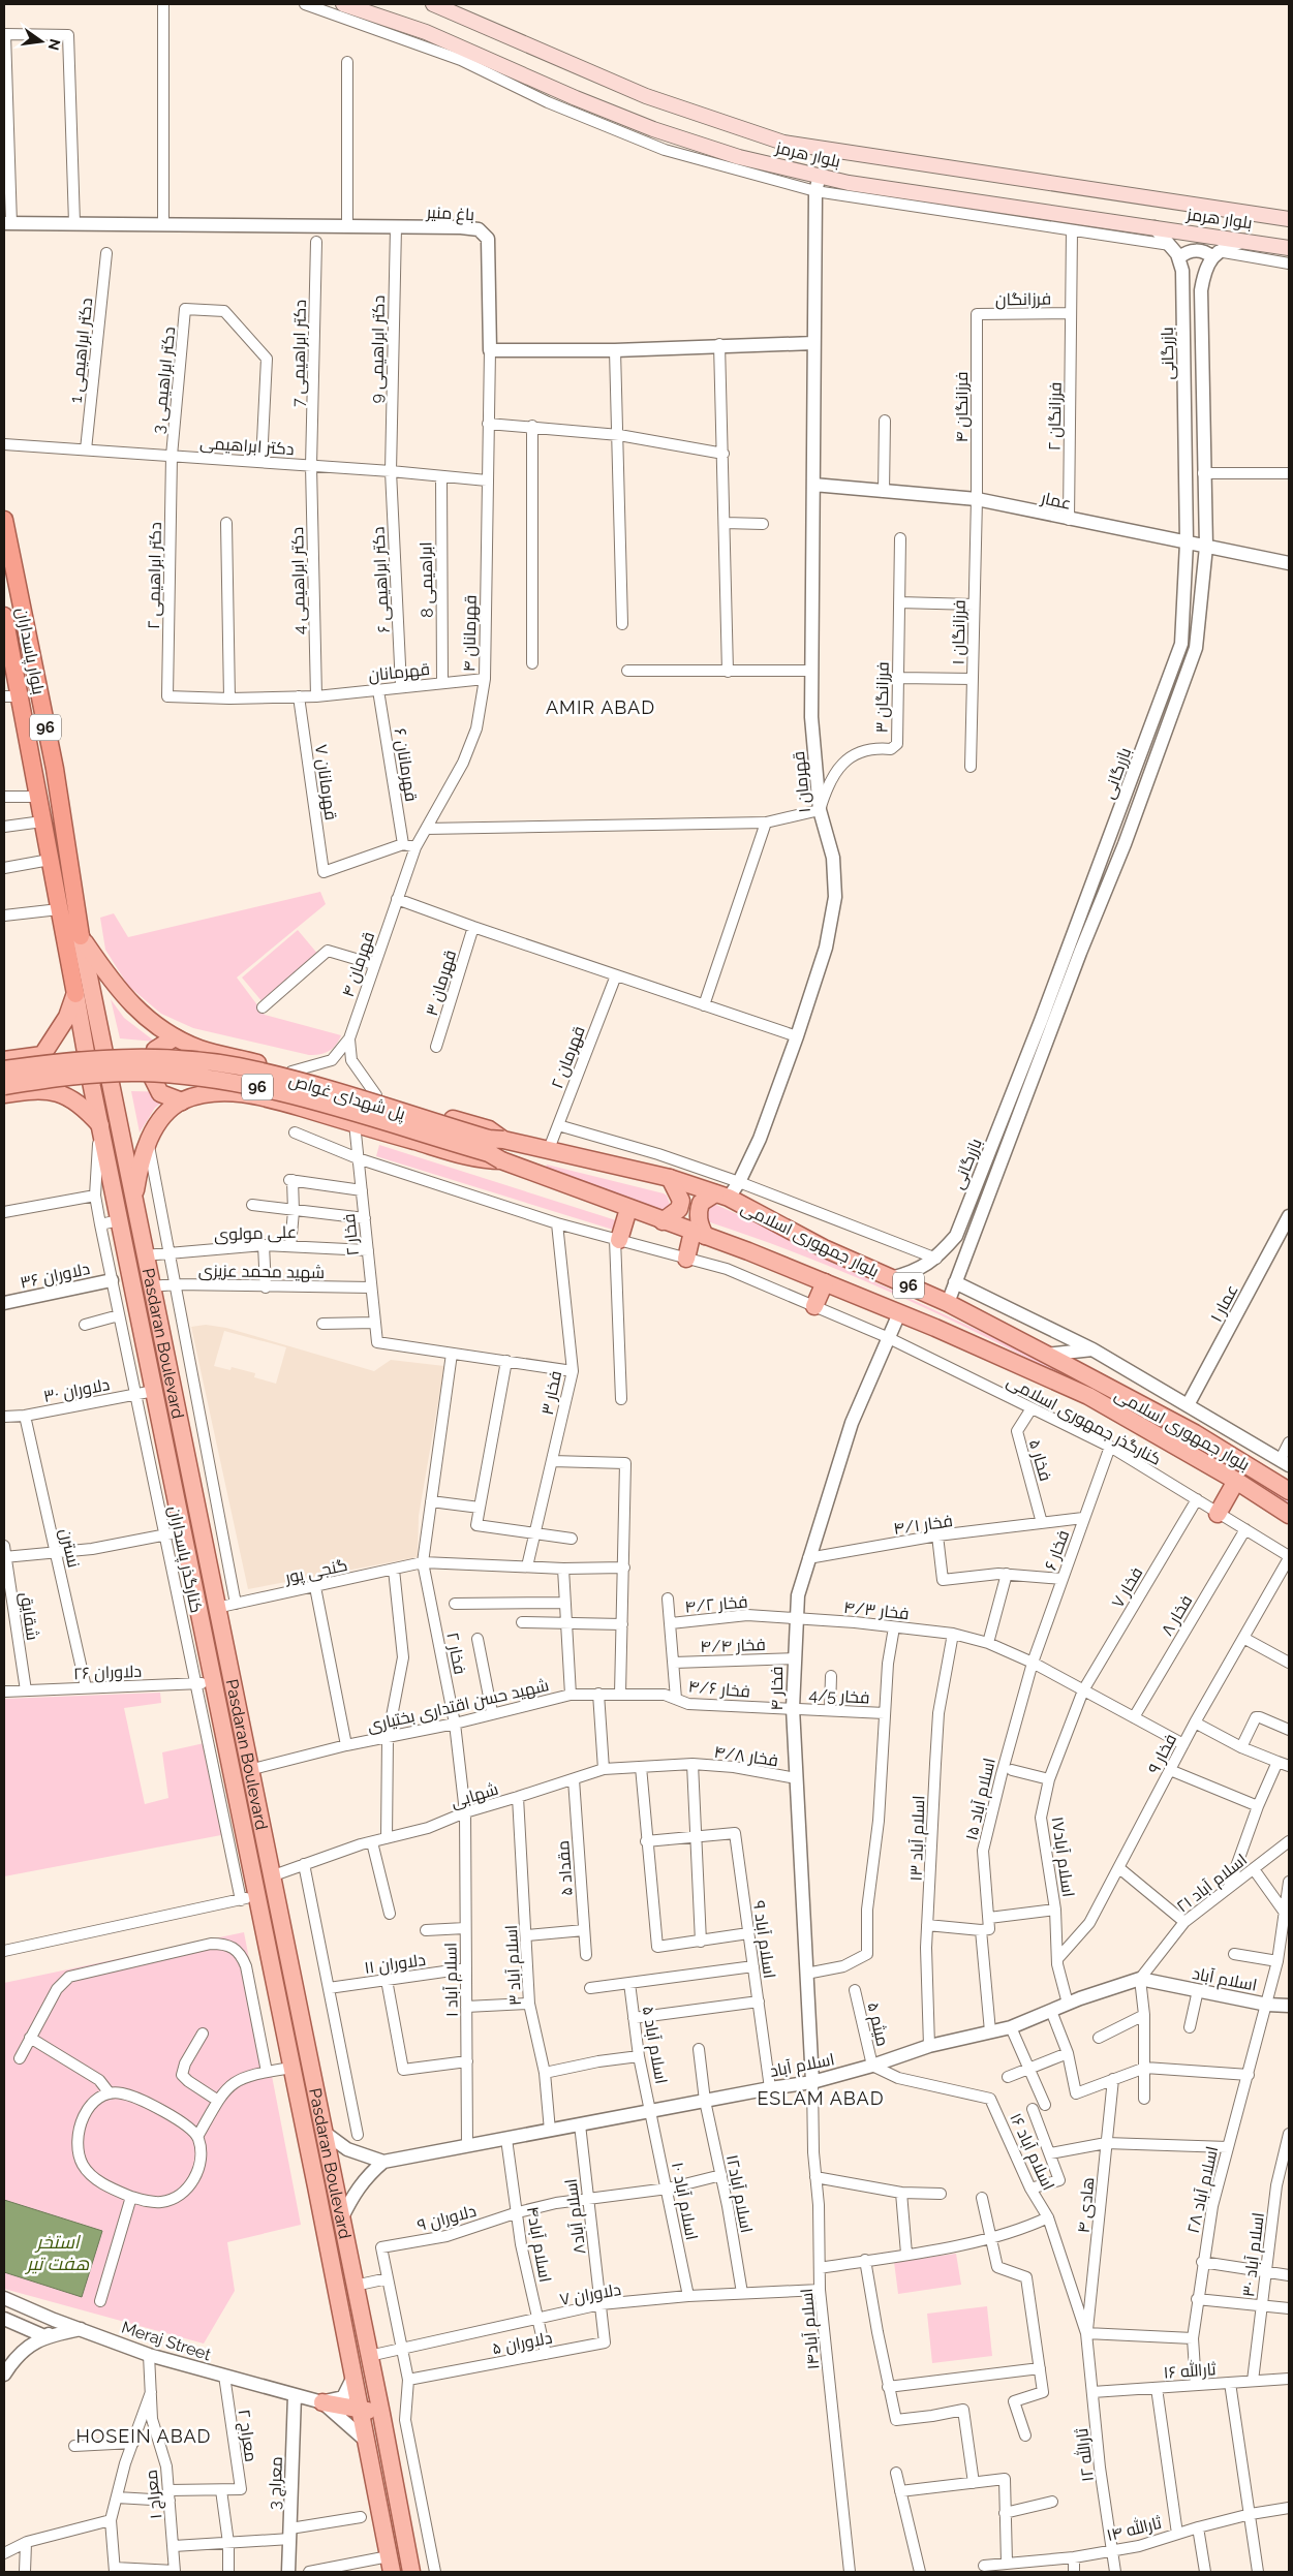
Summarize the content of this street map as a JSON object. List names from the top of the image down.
{
  "streets": {
    "highway": ["بلوار پاسداران", "96"],
    "main road": [
      "بلوار هرمز",
      "پل شهدای غواص",
      "بلوار جمهوری اسلامی",
      "Pasdaran Boulevard"
    ],
    "street": [
      "باغ منیر",
      "فرزانگان",
      "دکتر ابراهیمی 9",
      "دکتر ابراهیمی 1",
      "دکتر ابراهیمی 7",
      "بازرگانی",
      "دکتر ابراهیمی 3",
      "فرزانگان ۴",
      "فرزانگان ۲",
      "دکتر ابراهیمی",
      "عمار",
      "دکتر ابراهیمی ۲",
      "دکتر ابراهیمی ۶",
      "ابراهیمی 8",
      "دکتر ابراهیمی 4",
      "فرزانگان ۱",
      "قهرمانان ۴",
      "قهرمانان",
      "فرزانگان ۳",
      "قهرمانان ۶",
      "قهرمانان ۷",
      "قهرمان ۱",
      "قهرمان ۴",
      "قهرمان ۳",
      "قهرمان ۲",
      "علی مولوی",
      "فخار ۲",
      "شهید محمد عزیزی",
      "دلاوران ۳۶",
      "عمار ۱",
      "دلاوران ۳۰",
      "فخار ۳",
      "کنارگذر جمهوری اسلامی",
      "فخار ۵",
      "فخار ۴/۱",
      "نسترن",
      "فخار ۶",
      "کنارگذر پاسداران",
      "گنجی پور",
      "فخار ۷",
      "فخار ۴/۲",
      "فخار ۴/۳",
      "فخار ۸",
      "شقایق",
      "فخار ۴/۴",
      "دلاوران ۲۶",
      "فخار ۴/۶",
      "فخار ۴",
      "فخار 4/5",
      "شهید حسن اقتداری بختیاری",
      "فخار ۹",
      "فخار ۴/۸",
      "شهابی",
      "اسلام آباد ۱۵",
      "اسلام آباد ۱۳",
      "اسلام آباد۱۷",
      "مقداد ۵",
      "اسلام آباد ۲۱",
      "اسلام آباد ۹",
      "دلاوران ۱۱",
      "اسلام آباد ۳",
      "اسلام آباد",
      "اسلام آباد ۱",
      "میثم ۵",
      "اسلام آباد ۵",
      "اسلام آباد ۱۶",
      "اسلام آباد ۲۸",
      "اسلام آباد۱۲",
      "اسلام آباد ۱۰",
      "هادی ۴",
      "اسلام آباد۸",
      "دلاوران ۹",
      "اسلام آباد۴",
      "اسلام آباد ۳۰",
      "دلاوران ۷",
      "اسلام آباد۱۴",
      "Meraj Street",
      "دلاوران ۵",
      "ثارالله ۱۶",
      "معراج ۲",
      "ثارالله ۱۲",
      "معراج 3",
      "معراج ۱",
      "ثارالله ۱۴"
    ]
  },
  "crossings": [
    ["بلوار هرمز", "بازرگانی"],
    ["بلوار هرمز", "قهرمان ۱"],
    ["باغ منیر", "دکتر ابراهیمی 9"],
    ["باغ منیر", "قهرمانان ۴"],
    ["فرزانگان", "فرزانگان ۴"],
    ["فرزانگان", "فرزانگان ۲"],
    ["دکتر ابراهیمی 9", "دکتر ابراهیمی"],
    ["دکتر ابراهیمی 9", "دکتر ابراهیمی ۶"],
    ["دکتر ابراهیمی 1", "دکتر ابراهیمی"],
    ["دکتر ابراهیمی 7", "دکتر ابراهیمی"],
    ["دکتر ابراهیمی 7", "دکتر ابراهیمی 4"],
    ["بازرگانی", "عمار"],
    ["بازرگانی", "بلوار جمهوری اسلامی"],
    ["دکتر ابراهیمی 3", "دکتر ابراهیمی"],
    ["دکتر ابراهیمی 3", "دکتر ابراهیمی ۲"],
    ["فرزانگان ۴", "عمار"],
    ["فرزانگان ۴", "فرزانگان ۱"],
    ["فرزانگان ۲", "عمار"],
    ["دکتر ابراهیمی", "دکتر ابراهیمی ۲"],
    ["دکتر ابراهیمی", "دکتر ابراهیمی ۶"],
    ["دکتر ابراهیمی", "ابراهیمی 8"],
    ["دکتر ابراهیمی", "دکتر ابراهیمی 4"],
    ["دکتر ابراهیمی", "قهرمانان ۴"],
    ["عمار", "فرزانگان ۱"],
    ["عمار", "قهرمان ۱"],
    ["دکتر ابراهیمی ۲", "قهرمانان"],
    ["دکتر ابراهیمی ۶", "قهرمانان"],
    ["ابراهیمی 8", "قهرمانان"],
    ["دکتر ابراهیمی 4", "قهرمانان"],
    ["قهرمانان ۴", "قهرمانان"],
    ["قهرمانان ۴", "قهرمان ۴"],
    ["بلوار پاسداران", "96"],
    ["بلوار پاسداران", "Pasdaran Boulevard"],
    ["قهرمانان", "قهرمانان ۶"],
    ["قهرمانان", "قهرمانان ۷"],
    ["فرزانگان ۳", "قهرمان ۱"],
    ["96", "قهرمان ۴"],
    ["96", "پل شهدای غواص"],
    ["96", "بلوار جمهوری اسلامی"],
    ["96", "Pasdaran Boulevard"],
    ["قهرمانان ۶", "قهرمانان ۷"],
    ["قهرمان ۱", "بلوار جمهوری اسلامی"],
    ["قهرمان ۲", "بلوار جمهوری اسلامی"],
    ["پل شهدای غواص", "بلوار جمهوری اسلامی"],
    ["علی مولوی", "فخار ۲"],
    ["علی مولوی", "Pasdaran Boulevard"],
    ["فخار ۲", "شهید محمد عزیزی"],
    ["فخار ۲", "کنارگذر جمهوری اسلامی"],
    ["فخار ۲", "گنجی پور"],
    ["فخار ۲", "شهید حسن اقتداری بختیاری"],
    ["فخار ۲", "شهابی"],
    ["فخار ۲", "اسلام آباد ۱"],
    ["بلوار جمهوری اسلامی", "فخار ۴"],
    ["شهید محمد عزیزی", "Pasdaran Boulevard"],
    ["دلاوران ۳۶", "کنارگذر پاسداران"],
    ["Pasdaran Boulevard", "دلاوران ۳۰"],
    ["Pasdaran Boulevard", "کنارگذر پاسداران"],
    ["Pasdaran Boulevard", "گنجی پور"],
    ["Pasdaran Boulevard", "دلاوران ۲۶"],
    ["Pasdaran Boulevard", "شهید حسن اقتداری بختیاری"],
    ["Pasdaran Boulevard", "شهابی"],
    ["Pasdaran Boulevard", "دلاوران ۷"],
    ["دلاوران ۳۰", "نسترن"],
    ["دلاوران ۳۰", "کنارگذر پاسداران"],
    ["فخار ۳", "کنارگذر جمهوری اسلامی"],
    ["فخار ۳", "گنجی پور"],
    ["کنارگذر جمهوری اسلامی", "فخار ۵"],
    ["کنارگذر جمهوری اسلامی", "فخار ۶"],
    ["کنارگذر جمهوری اسلامی", "فخار ۷"],
    ["کنارگذر جمهوری اسلامی", "فخار ۸"],
    ["کنارگذر جمهوری اسلامی", "فخار ۴"],
    ["کنارگذر جمهوری اسلامی", "فخار ۹"],
    ["فخار ۵", "فخار ۴/۱"],
    ["فخار ۴/۱", "فخار ۶"],
    ["فخار ۴/۱", "فخار ۴"],
    ["نسترن", "دلاوران ۲۶"],
    ["فخار ۶", "فخار ۴/۳"],
    ["فخار ۶", "اسلام آباد ۱۵"],
    ["کنارگذر پاسداران", "دلاوران ۲۶"],
    ["فخار ۷", "فخار ۴/۳"],
    ["فخار ۷", "اسلام آباد۱۷"],
    ["فخار ۴/۲", "فخار ۴/۳"],
    ["فخار ۴/۲", "فخار ۴"],
    ["فخار ۴/۳", "فخار ۸"],
    ["فخار ۴/۳", "فخار ۴"],
    ["فخار ۴/۳", "فخار ۹"],
    ["فخار ۴/۳", "اسلام آباد ۱۵"],
    ["فخار ۴/۳", "اسلام آباد ۱۳"],
    ["فخار ۴/۳", "اسلام آباد۱۷"],
    ["شقایق", "دلاوران ۲۶"],
    ["فخار ۴/۴", "فخار ۴"],
    ["فخار ۴/۶", "فخار ۴"],
    ["فخار ۴/۶", "فخار 4/5"],
    ["فخار ۴/۶", "شهید حسن اقتداری بختیاری"],
    ["فخار ۴", "فخار 4/5"],
    ["فخار ۴", "فخار ۴/۸"],
    ["فخار ۴", "اسلام آباد"],
    ["فخار ۴", "اسلام آباد۱۴"],
    ["فخار ۹", "اسلام آباد۱۷"],
    ["فخار ۴/۸", "شهابی"],
    ["شهابی", "مقداد ۵"],
    ["شهابی", "اسلام آباد ۳"],
    ["شهابی", "اسلام آباد ۱"],
    ["اسلام آباد ۱۳", "اسلام آباد"],
    ["اسلام آباد۱۷", "اسلام آباد"],
    ["اسلام آباد ۲۱", "اسلام آباد"],
    ["اسلام آباد ۹", "اسلام آباد"],
    ["دلاوران ۱۱", "اسلام آباد ۱"],
    ["اسلام آباد ۳", "اسلام آباد"],
    ["اسلام آباد", "اسلام آباد ۱"],
    ["اسلام آباد", "میثم ۵"],
    ["اسلام آباد", "اسلام آباد ۵"],
    ["اسلام آباد", "اسلام آباد ۱۶"],
    ["اسلام آباد", "اسلام آباد ۲۸"],
    ["اسلام آباد", "اسلام آباد۱۲"],
    ["اسلام آباد", "اسلام آباد ۱۰"],
    ["اسلام آباد", "اسلام آباد۸"],
    ["اسلام آباد", "اسلام آباد۴"],
    ["اسلام آباد", "اسلام آباد۱۴"],
    ["میثم ۵", "اسلام آباد ۱۶"],
    ["اسلام آباد ۵", "اسلام آباد ۱۰"],
    ["اسلام آباد ۱۶", "هادی ۴"],
    ["اسلام آباد ۱۶", "ثارالله ۱۲"],
    ["اسلام آباد ۲۸", "ثارالله ۱۶"],
    ["اسلام آباد۱۲", "دلاوران ۹"],
    ["اسلام آباد۱۲", "دلاوران ۷"],
    ["اسلام آباد ۱۰", "دلاوران ۹"],
    ["اسلام آباد ۱۰", "دلاوران ۷"],
    ["هادی ۴", "ثارالله ۱۲"],
    ["اسلام آباد۸", "دلاوران ۹"],
    ["اسلام آباد۸", "دلاوران ۷"],
    ["اسلام آباد۸", "دلاوران ۵"],
    ["دلاوران ۹", "اسلام آباد۴"],
    ["اسلام آباد۴", "دلاوران ۷"],
    ["اسلام آباد۴", "دلاوران ۵"],
    ["اسلام آباد ۳۰", "ثارالله ۱۶"],
    ["دلاوران ۷", "اسلام آباد۱۴"],
    ["دلاوران ۷", "دلاوران ۵"],
    ["Meraj Street", "معراج ۲"],
    ["Meraj Street", "معراج 3"],
    ["Meraj Street", "معراج ۱"],
    ["ثارالله ۱۶", "ثارالله ۱۲"],
    ["معراج ۲", "معراج ۱"],
    ["ثارالله ۱۲", "ثارالله ۱۴"]
  ],
  "districts": ["AMIR ABAD", "ESLAM ABAD", "HOSEIN ABAD"],
  "water": ["استخر هفت تیر"],
  "north": "right"
}
